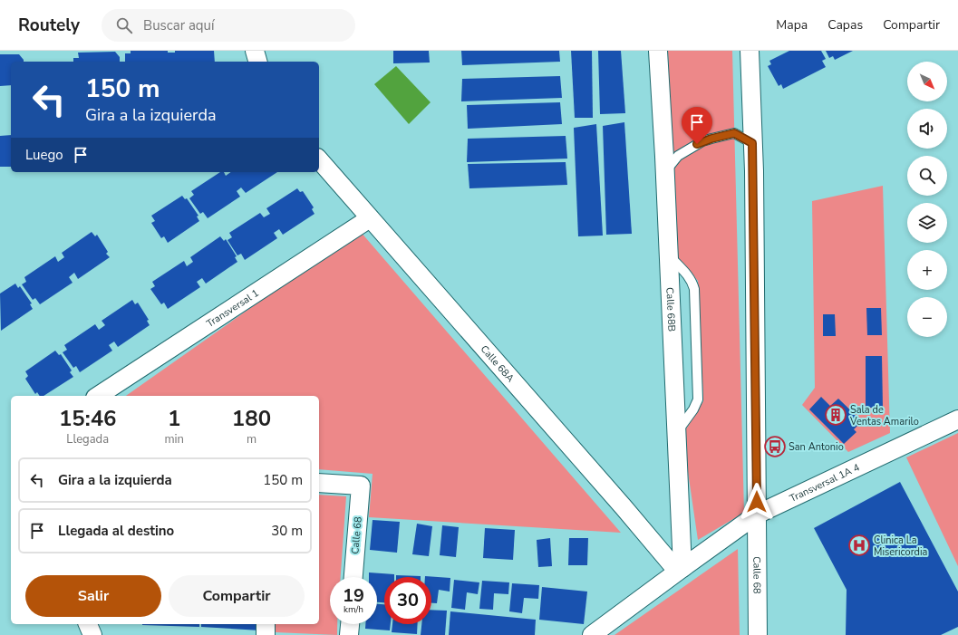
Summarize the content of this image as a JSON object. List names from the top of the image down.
{
  "streets": {
    "street": [
      "Transversal 1",
      "Calle 68B",
      "Calle 68A",
      "Transversal 1A 4",
      "Calle 68"
    ]
  },
  "crossings": [
    ["Transversal 1", "Calle 68A"],
    ["Calle 68B", "Calle 68A"],
    ["Calle 68B", "Transversal 1A 4"],
    ["Calle 68A", "Transversal 1A 4"],
    ["Transversal 1A 4", "Calle 68"]
  ],
  "places": {
    "building": ["Sala de Ventas Amarilo"],
    "bus stop": ["San Antonio"],
    "hospital": ["Clinica La Misericordia"]
  },
  "north": "bottom right",
  "page": {
    "header": "Routely",
    "search": "Buscar aquí",
    "nav": ["Mapa", "Capas", "Compartir"],
    "map_buttons": ["+", "−"],
    "turn": ["150 m", "Gira a la izquierda"],
    "then": "Luego",
    "eta": [
      "15:46",
      "Llegada",
      "1",
      "min",
      "180",
      "m"
    ],
    "list": [
      {
        "name": "Gira a la izquierda",
        "value": "150 m"
      },
      {
        "name": "Llegada al destino",
        "value": "30 m"
      }
    ],
    "buttons": ["Salir", "Compartir"],
    "speed": "19 km/h",
    "limit": "30"
  }
}
